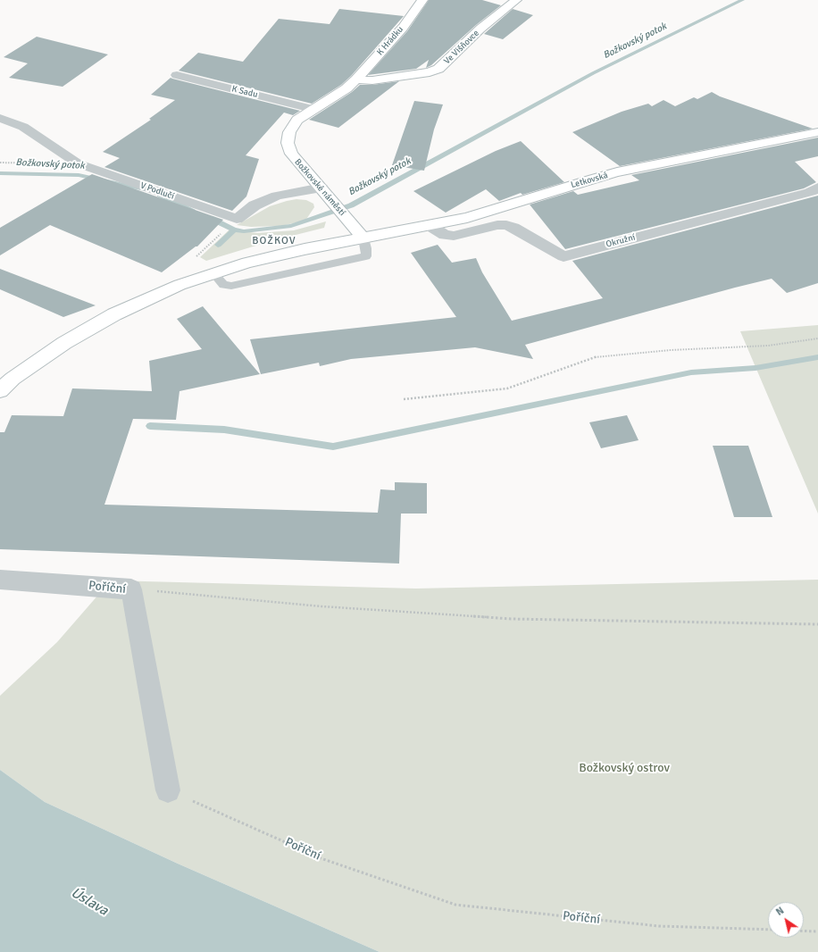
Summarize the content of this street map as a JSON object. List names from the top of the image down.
{
  "streets": {
    "street": [
      "K Hrádku",
      "Ve Višňovce",
      "K Sadu",
      "Letkovská",
      "Božkovské náměstí",
      "V Podlučí",
      "Okružní",
      "Poříční"
    ]
  },
  "crossings": [
    ["K Hrádku", "Ve Višňovce"],
    ["K Hrádku", "Božkovské náměstí"],
    ["Ve Višňovce", "Božkovské náměstí"],
    ["K Sadu", "Božkovské náměstí"],
    ["Letkovská", "Božkovské náměstí"],
    ["Letkovská", "Okružní"],
    ["Božkovské náměstí", "V Podlučí"]
  ],
  "districts": ["BOŽKOV"],
  "water": ["Božkovský potok", "Úslava"],
  "parks": ["Božkovský ostrov"],
  "north": "top left"
}
